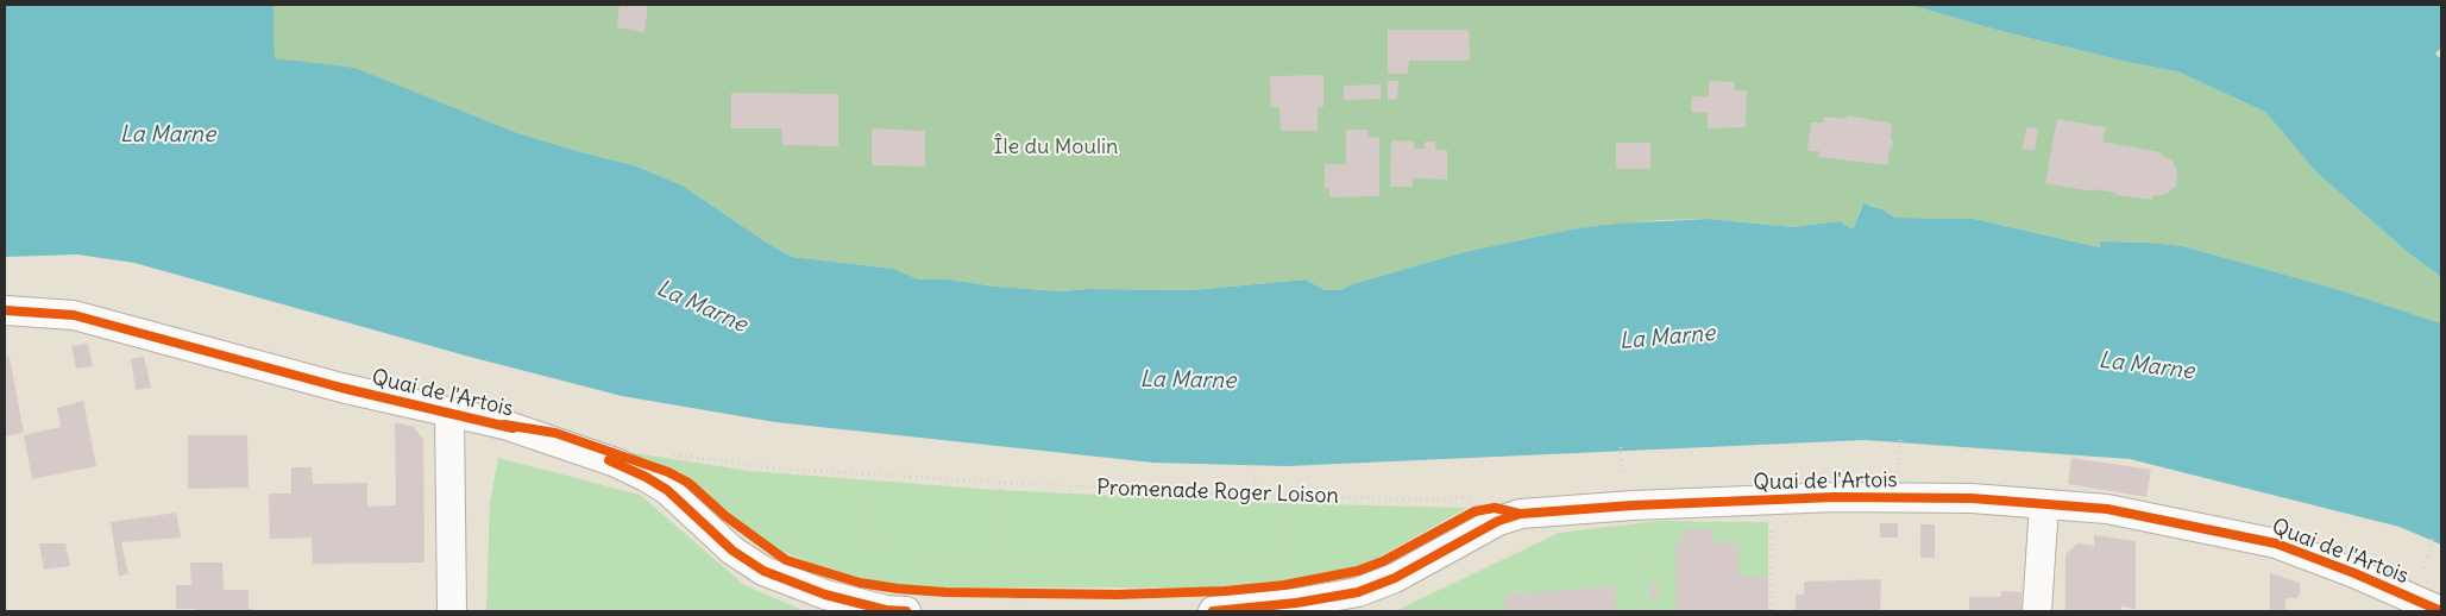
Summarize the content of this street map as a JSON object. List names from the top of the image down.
{
  "streets": {
    "street": ["Quai de l'Artois"],
    "path": ["Promenade Roger Loison"]
  },
  "water": ["La Marne"],
  "parks": ["Île du Moulin"]
}
